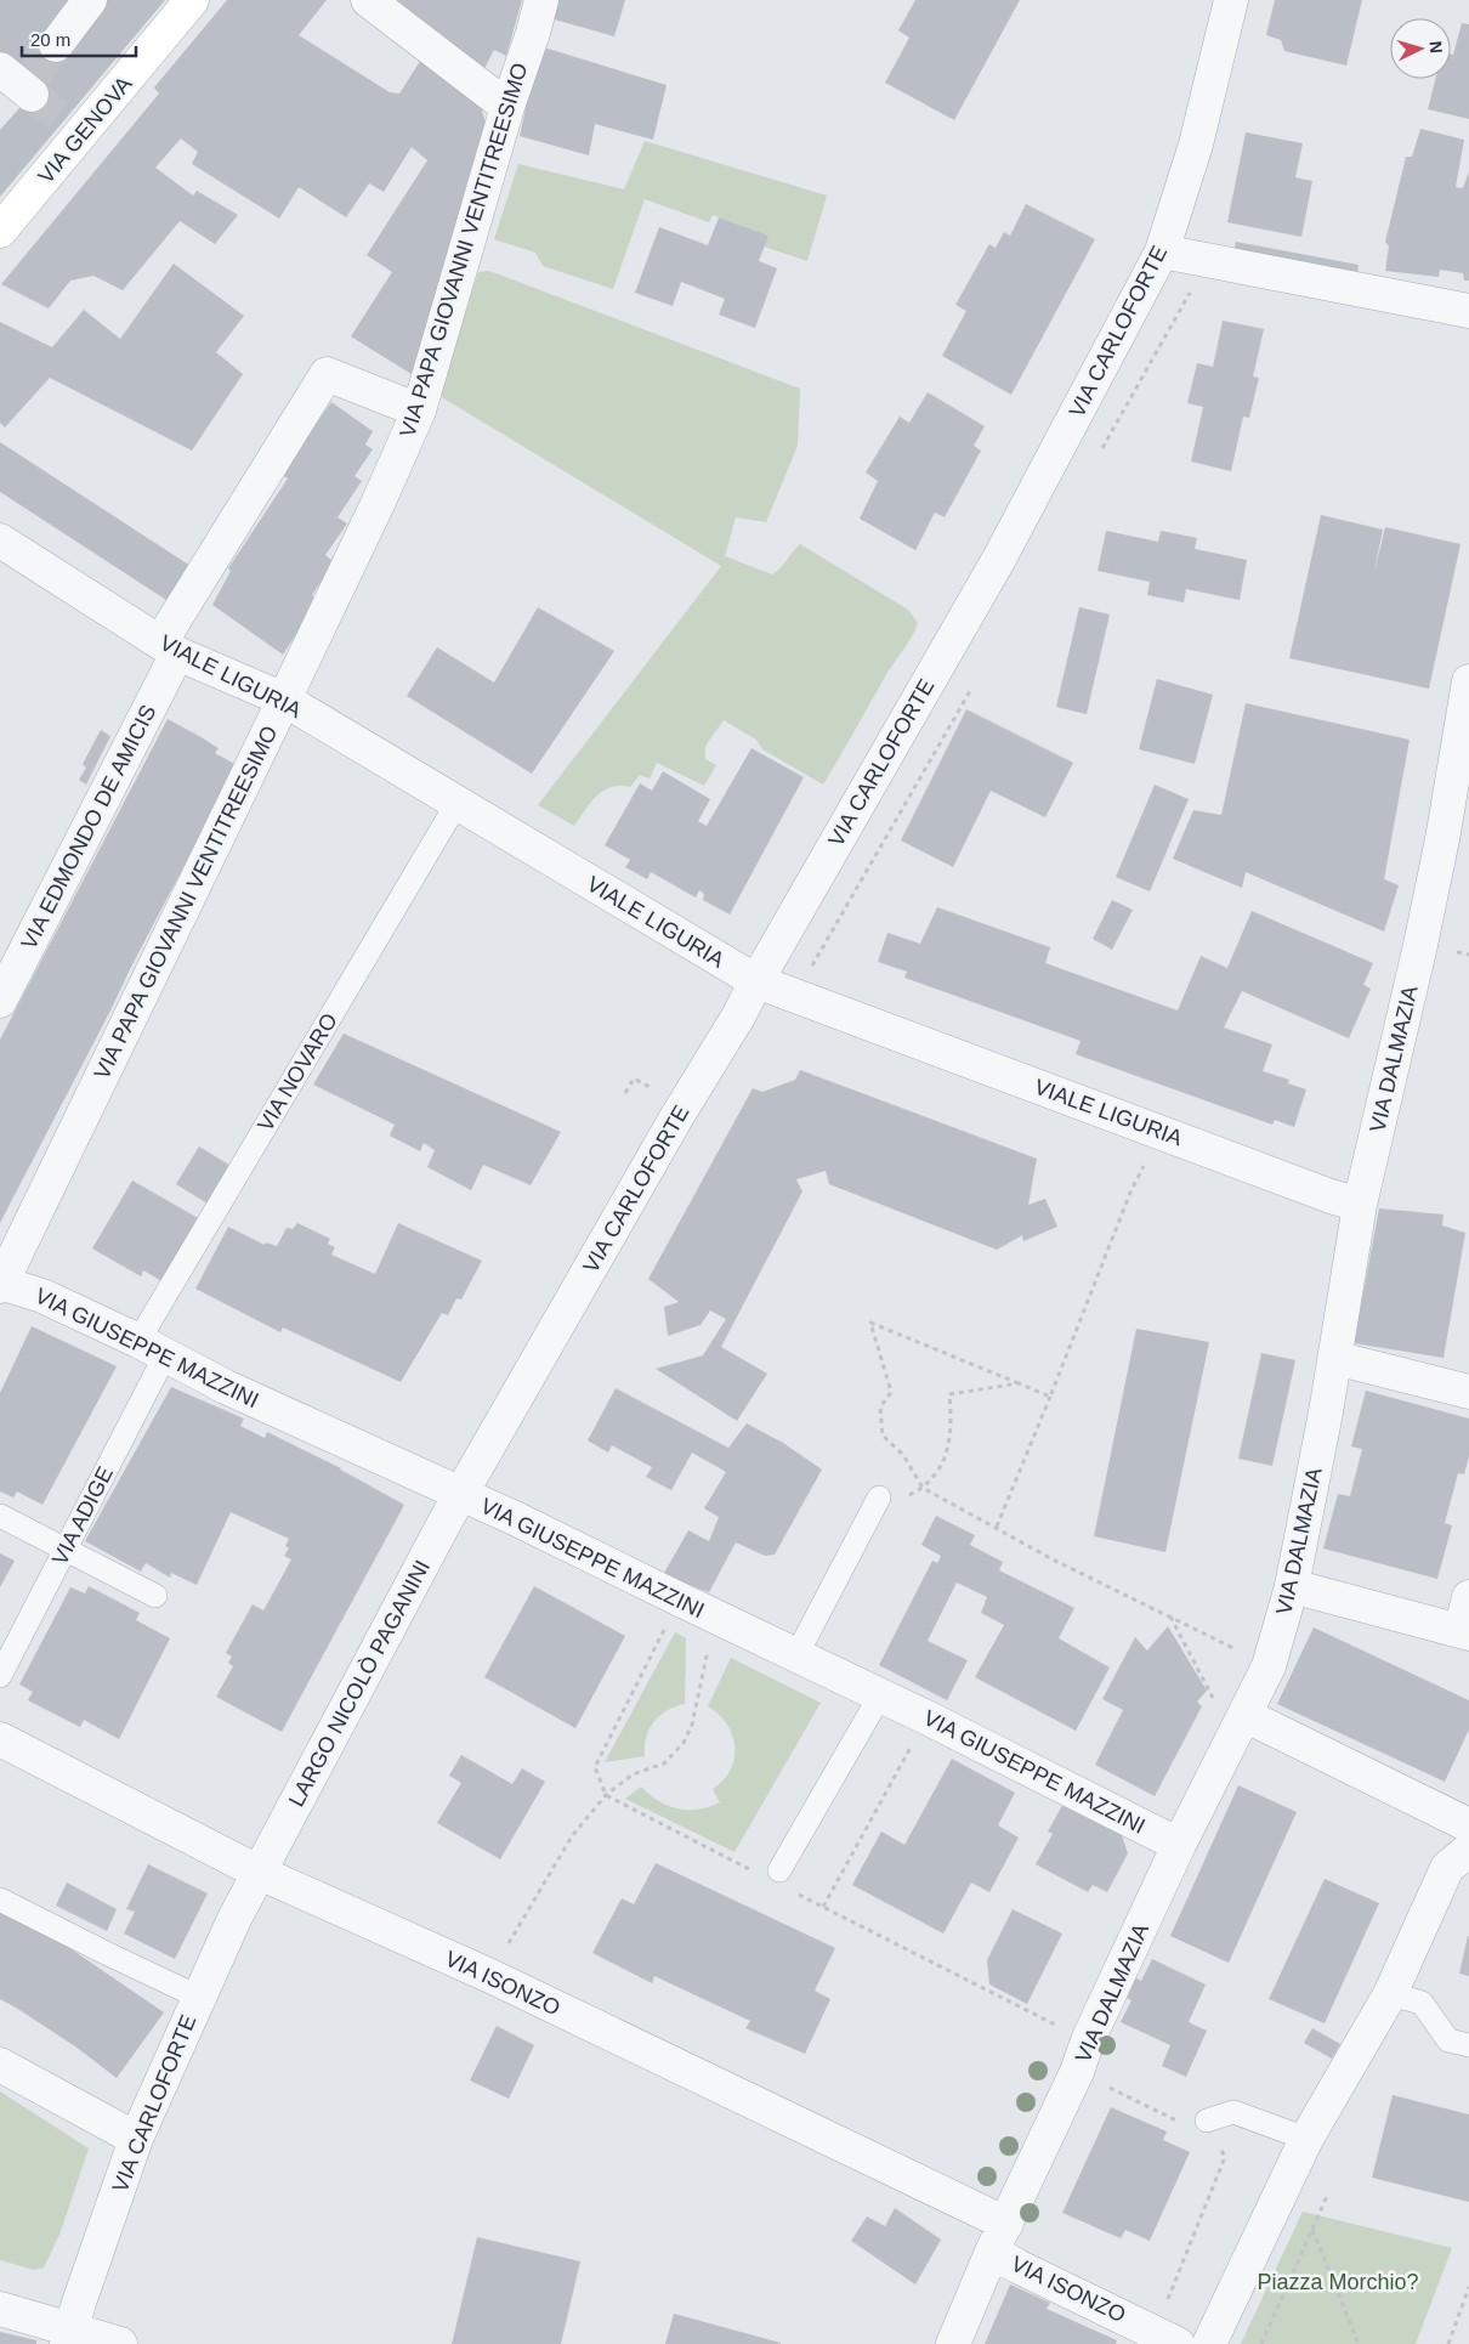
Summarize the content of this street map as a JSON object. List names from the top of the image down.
{
  "streets": {
    "main road": ["VIA GENOVA"],
    "street": [
      "VIA PAPA GIOVANNI VENTITREESIMO",
      "VIA CARLOFORTE",
      "VIALE LIGURIA",
      "VIA EDMONDO DE AMICIS",
      "VIA DALMAZIA",
      "VIA GIUSEPPE MAZZINI",
      "LARGO NICOLÒ PAGANINI",
      "VIA ISONZO"
    ],
    "lane": ["VIA NOVARO", "VIA ADIGE"]
  },
  "crossings": [
    ["VIA PAPA GIOVANNI VENTITREESIMO", "VIALE LIGURIA"],
    ["VIA PAPA GIOVANNI VENTITREESIMO", "VIA EDMONDO DE AMICIS"],
    ["VIA PAPA GIOVANNI VENTITREESIMO", "VIA GIUSEPPE MAZZINI"],
    ["VIA CARLOFORTE", "VIALE LIGURIA"],
    ["VIA CARLOFORTE", "VIA GIUSEPPE MAZZINI"],
    ["VIA CARLOFORTE", "LARGO NICOLÒ PAGANINI"],
    ["VIA CARLOFORTE", "VIA ISONZO"],
    ["VIALE LIGURIA", "VIA EDMONDO DE AMICIS"],
    ["VIALE LIGURIA", "VIA DALMAZIA"],
    ["VIALE LIGURIA", "VIA NOVARO"],
    ["VIA DALMAZIA", "VIA GIUSEPPE MAZZINI"],
    ["VIA DALMAZIA", "VIA ISONZO"],
    ["VIA NOVARO", "VIA GIUSEPPE MAZZINI"],
    ["VIA NOVARO", "VIA ADIGE"],
    ["VIA GIUSEPPE MAZZINI", "VIA ADIGE"],
    ["VIA GIUSEPPE MAZZINI", "LARGO NICOLÒ PAGANINI"],
    ["LARGO NICOLÒ PAGANINI", "VIA ISONZO"]
  ],
  "parks": ["Piazza Morchio?"],
  "scale_bar": "20 m",
  "north": "right"
}
